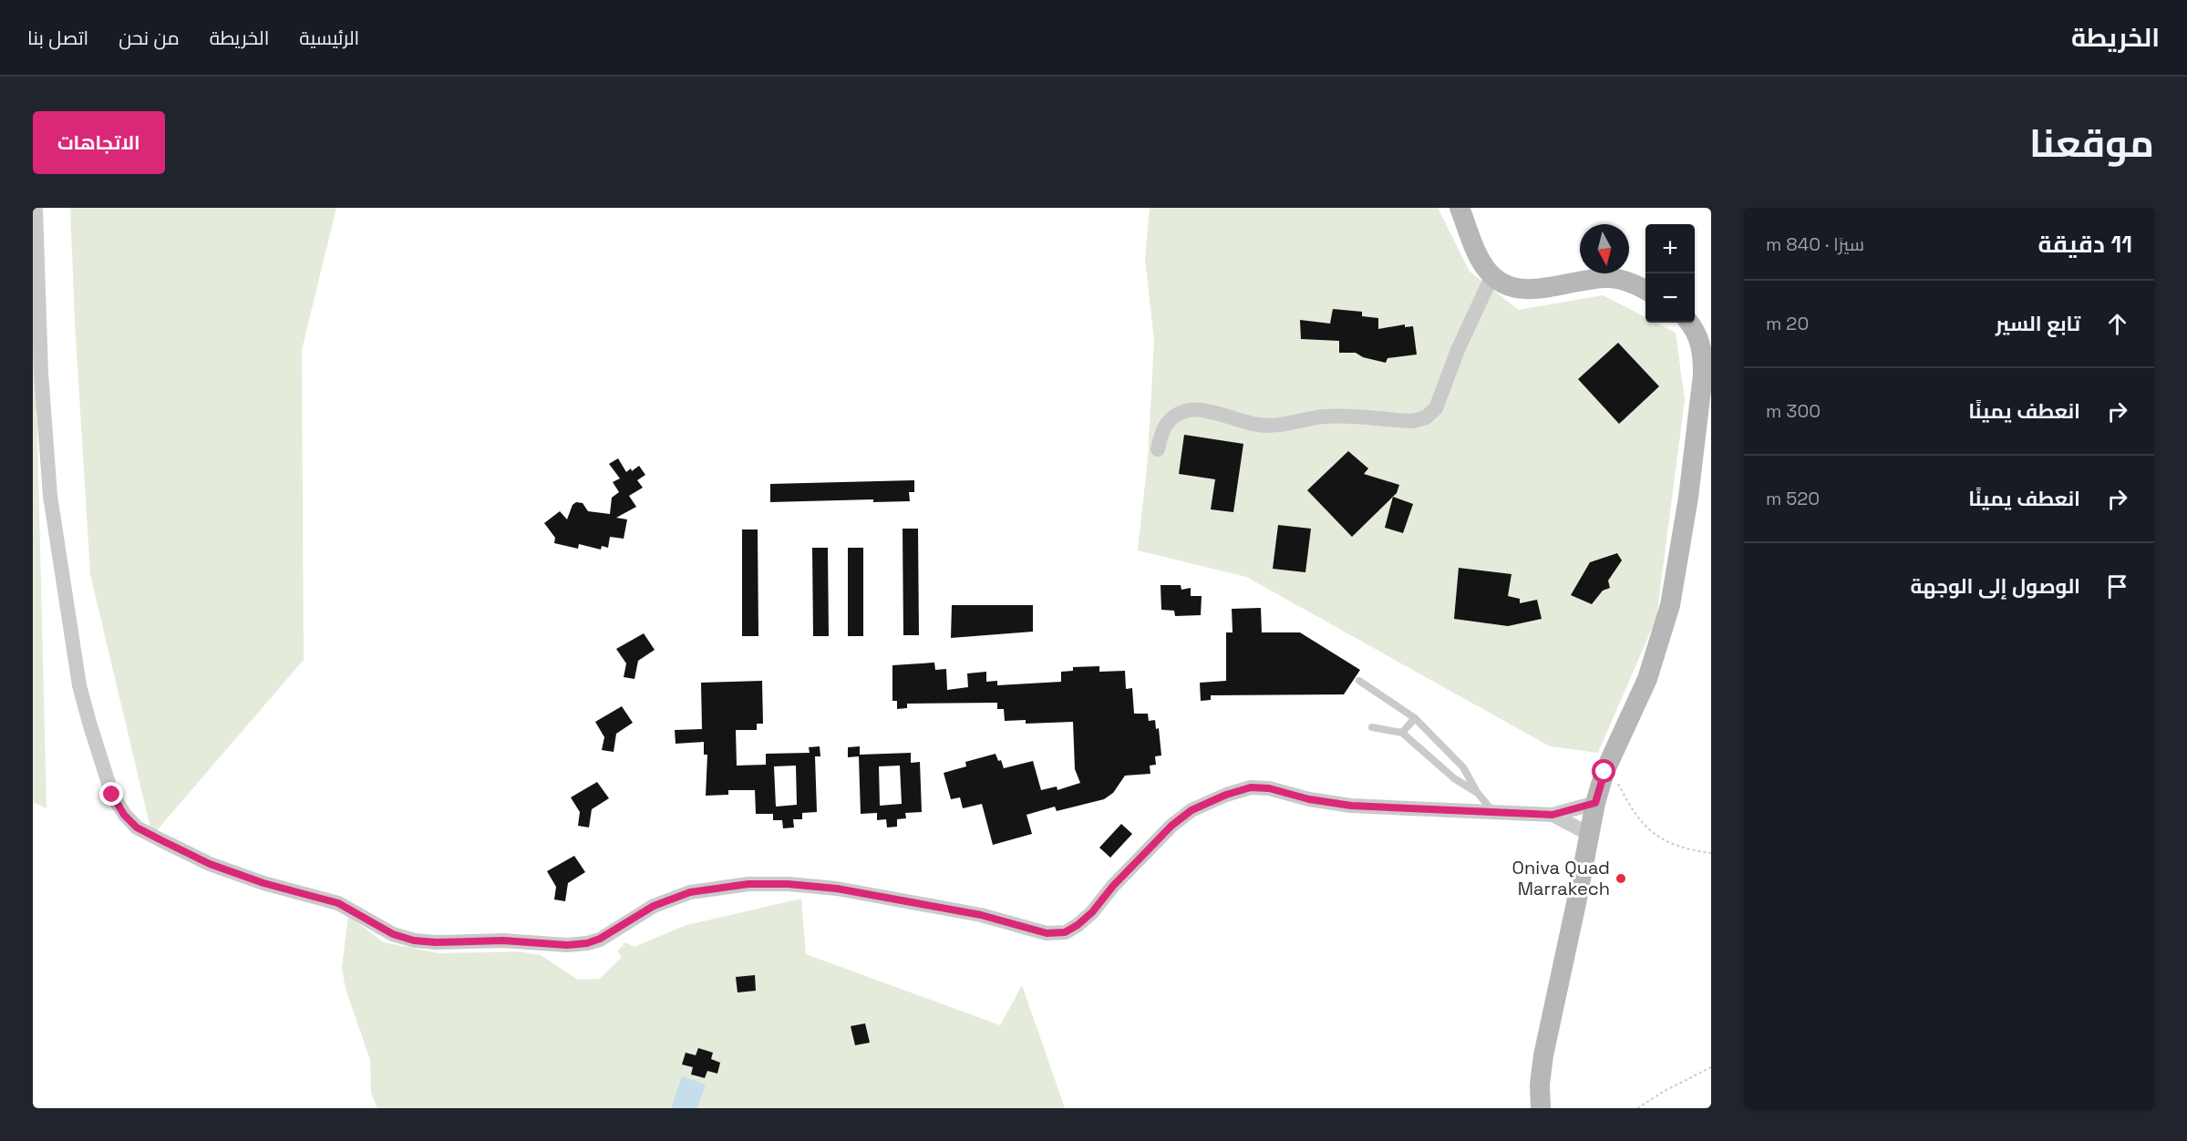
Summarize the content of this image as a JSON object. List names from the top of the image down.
{
  "places": ["Oniva Quad Marrakech"],
  "north": "bottom",
  "page": {
    "header": "الخريطة",
    "nav": [
      "الرئيسية",
      "الخريطة",
      "من نحن",
      "اتصل بنا"
    ],
    "title": "موقعنا",
    "buttons": "الاتجاهات",
    "heading": ["11 دقيقة", "سيرًا · 840 m"],
    "map_buttons": ["+", "−"],
    "list": [
      ["تابع السير", "20 m"],
      ["انعطف يمينًا", "300 m"],
      ["انعطف يمينًا", "520 m"],
      "الوصول إلى الوجهة"
    ]
  }
}
